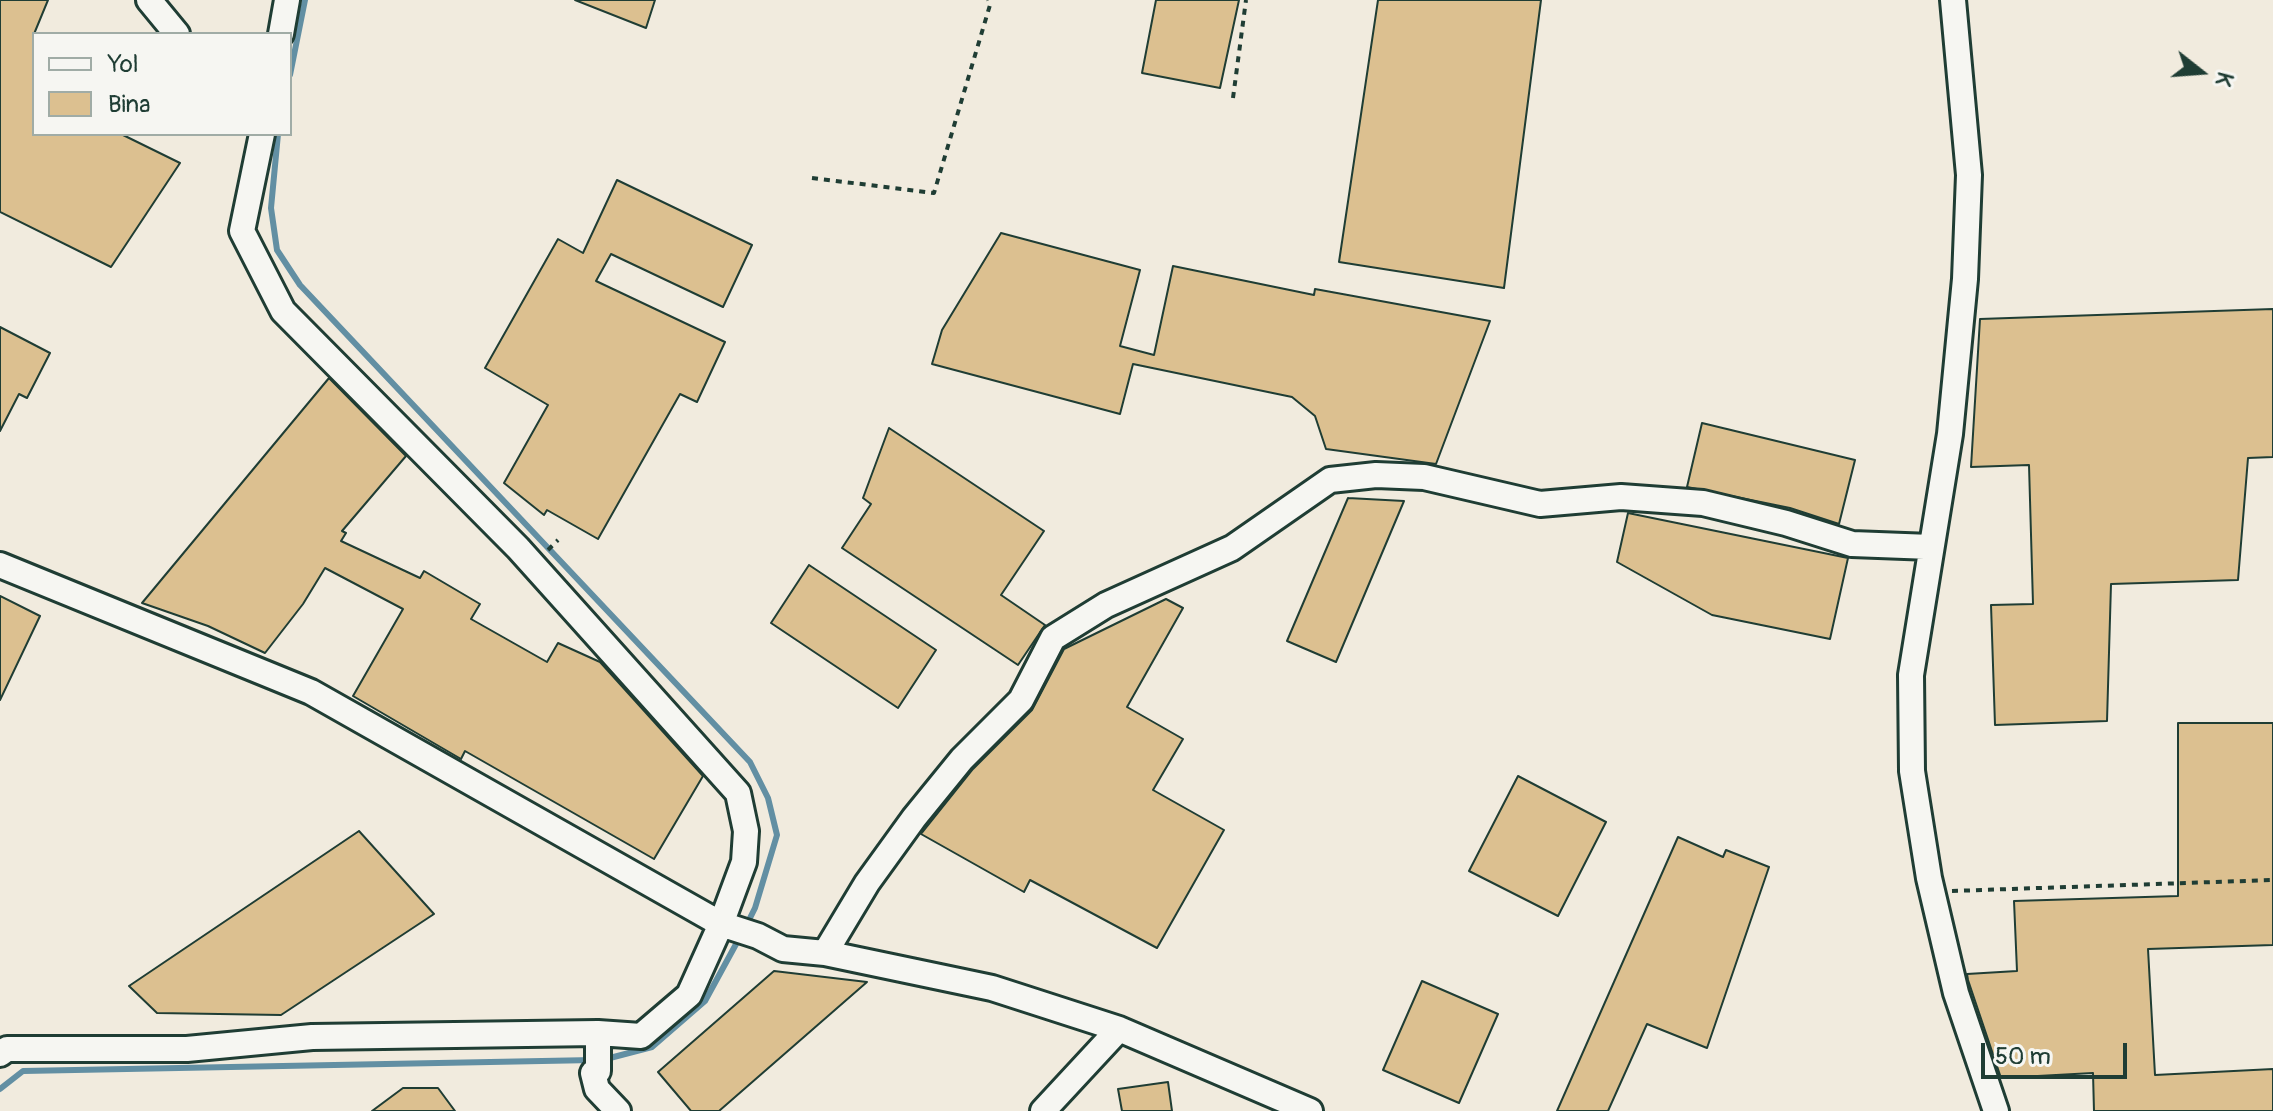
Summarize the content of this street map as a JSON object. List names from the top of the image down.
{
  "legend": ["Yol", "Bina"],
  "scale_bar": "50 m",
  "north": "right"
}
